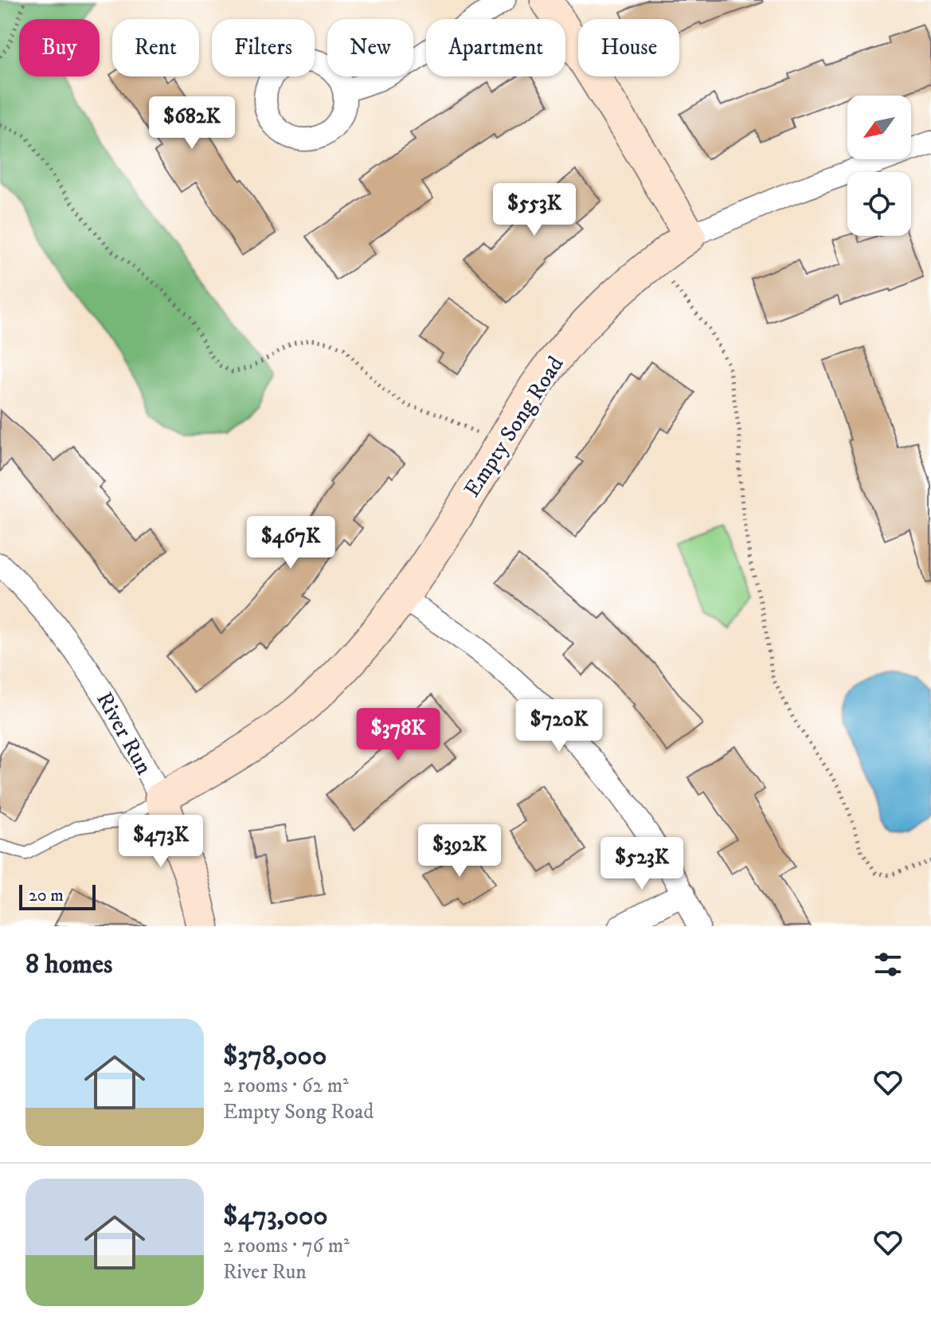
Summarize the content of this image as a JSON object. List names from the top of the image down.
{
  "streets": {
    "street": ["Empty Song Road", "River Run"]
  },
  "crossings": [
    ["Empty Song Road", "River Run"]
  ],
  "scale_bar": "20 m",
  "north": "bottom left",
  "page": {
    "chip": [
      "Buy",
      "Rent",
      "Filters",
      "New",
      "Apartment",
      "House"
    ],
    "price": [
      "$682K",
      "$553K",
      "$467K",
      "$720K",
      "$378K",
      "$473K",
      "$392K",
      "$523K"
    ],
    "scale": "20 m",
    "heading": "8 homes",
    "list": [
      {
        "name": "$378,000",
        "note": "2 rooms · 62 m² · Empty Song Road"
      },
      {
        "name": "$473,000",
        "note": "2 rooms · 76 m² · River Run"
      }
    ]
  }
}
